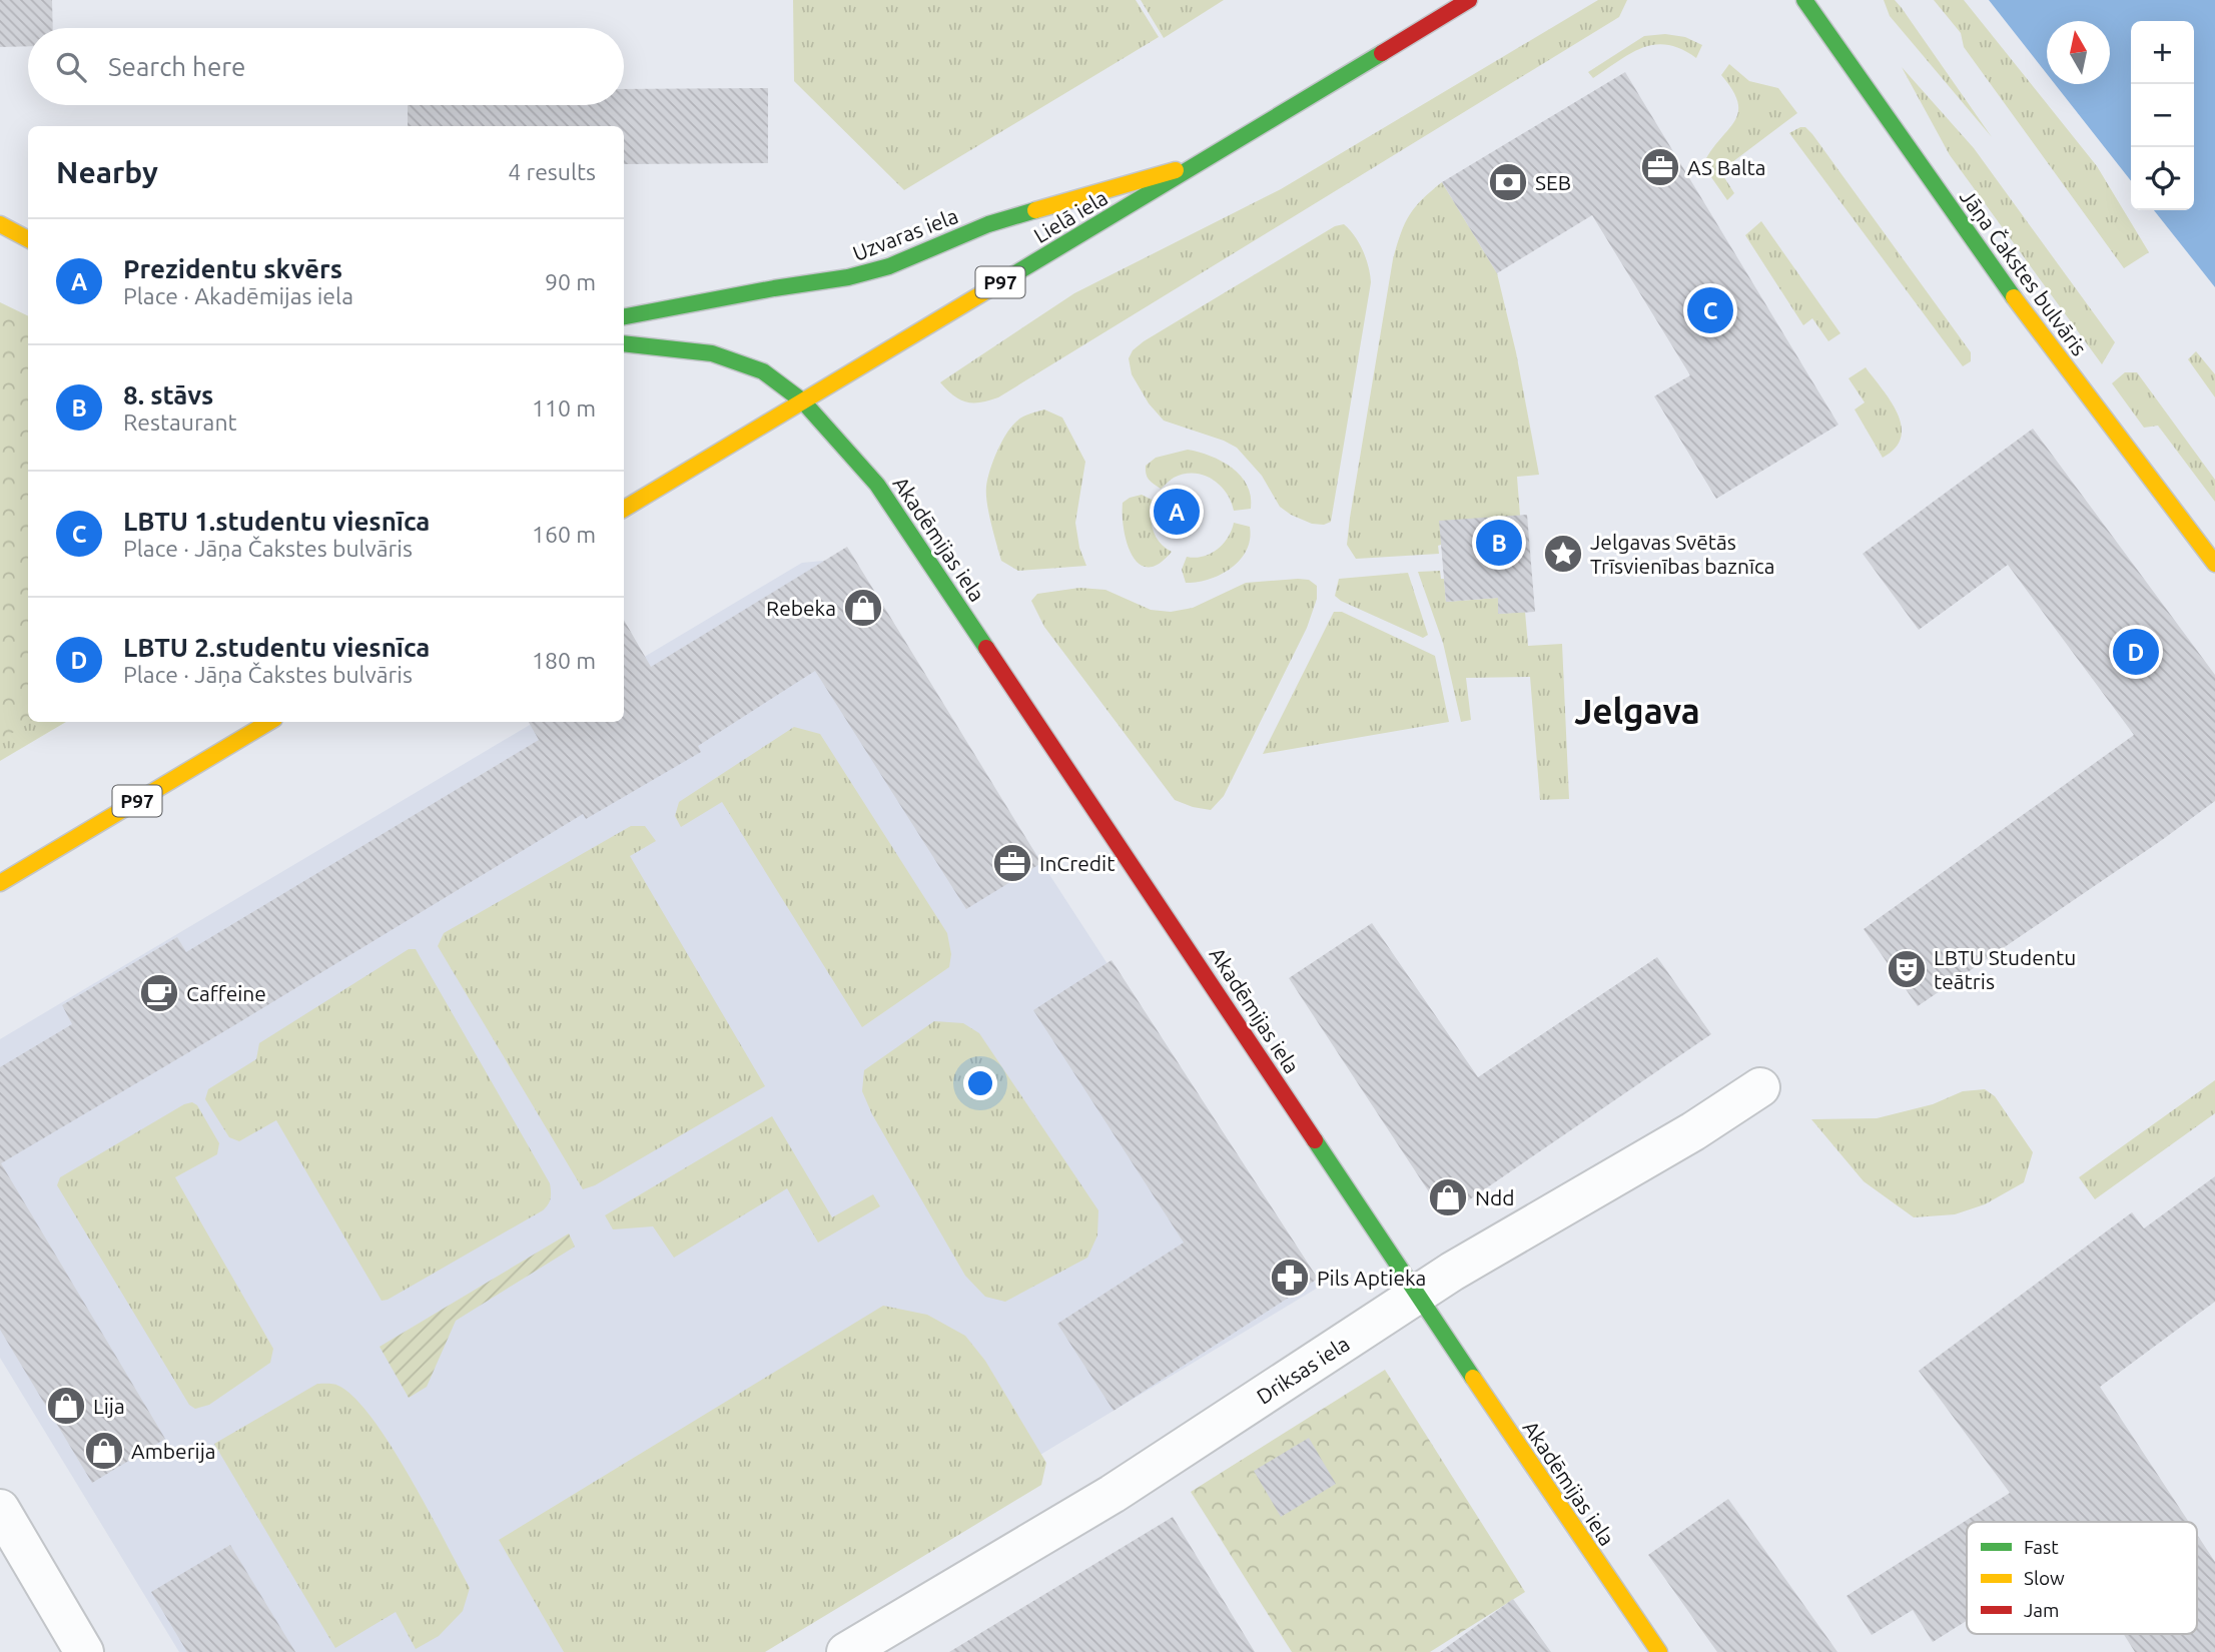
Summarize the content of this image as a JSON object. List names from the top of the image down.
{
  "streets": {
    "main road": [
      "Lielā iela",
      "Uzvaras iela",
      "Jāņa Čakstes bulvāris",
      "P97",
      "Akadēmijas iela"
    ],
    "street": ["Driksas iela"]
  },
  "crossings": [
    ["Lielā iela", "Uzvaras iela"],
    ["Lielā iela", "Akadēmijas iela"],
    ["Akadēmijas iela", "Driksas iela"]
  ],
  "districts": ["Jelgava"],
  "places": {
    "office": ["AS Balta", "InCredit"],
    "bank": ["SEB"],
    "place": ["Jelgavas Svētās Trīsvienības baznīca"],
    "shop": [
      "Rebeka",
      "Ndd",
      "Lija",
      "Amberija"
    ],
    "theatre": ["LBTU Studentu teātris"],
    "cafe": ["Caffeine"],
    "pharmacy": ["Pils Aptieka"]
  },
  "legend": ["Fast", "Slow", "Jam"],
  "north": "top",
  "page": {
    "map_buttons": ["+", "−"],
    "search": "Search here",
    "heading": ["Nearby", "4 results"],
    "list": [
      {
        "mark": "A",
        "name": "Prezidentu skvērs",
        "note": "Place · Akadēmijas iela",
        "value": "90 m"
      },
      {
        "mark": "B",
        "name": "8. stāvs",
        "note": "Restaurant",
        "value": "110 m"
      },
      {
        "mark": "C",
        "name": "LBTU 1.studentu viesnīca",
        "note": "Place · Jāņa Čakstes bulvāris",
        "value": "160 m"
      },
      {
        "mark": "D",
        "name": "LBTU 2.studentu viesnīca",
        "note": "Place · Jāņa Čakstes bulvāris",
        "value": "180 m"
      }
    ],
    "pins": [
      "C",
      "A",
      "B",
      "D"
    ]
  }
}
